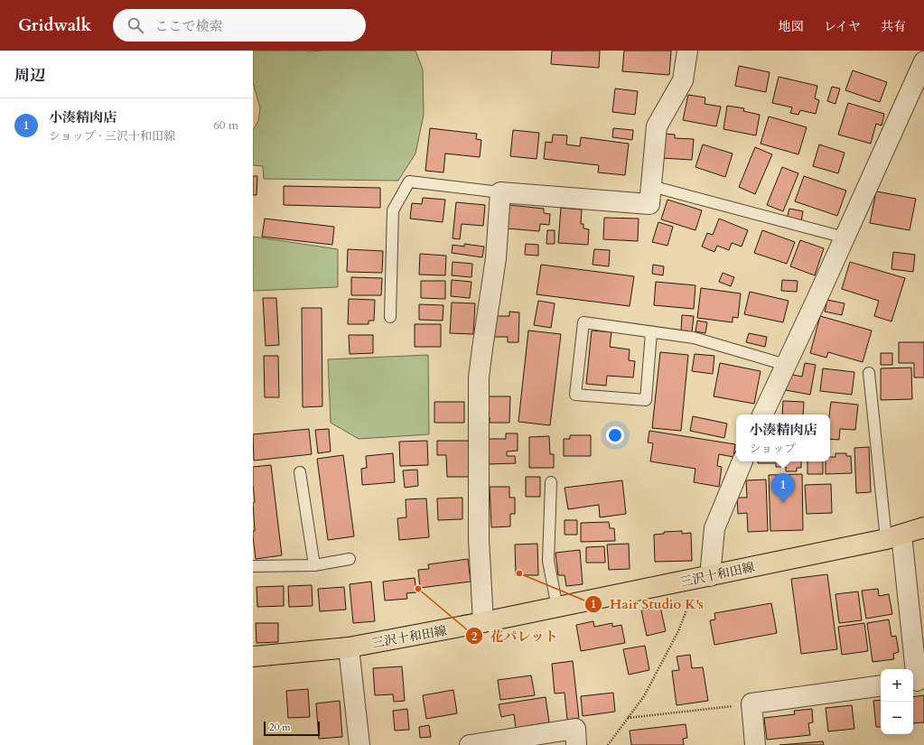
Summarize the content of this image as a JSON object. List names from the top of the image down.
{
  "streets": {
    "main road": ["三沢十和田線"]
  },
  "places": ["Hair Studio K's", "花パレット"],
  "scale_bar": "20 m",
  "page": {
    "header": "Gridwalk",
    "search": "ここで検索",
    "nav": ["地図", "レイヤ", "共有"],
    "heading": "周辺",
    "list": [
      {
        "mark": "1",
        "name": "小湊精肉店",
        "note": "ショップ · 三沢十和田線",
        "value": "60 m"
      }
    ],
    "popup": ["小湊精肉店", "ショップ"],
    "pins": "1",
    "map_buttons": ["+", "−"],
    "scale": "20 m"
  }
}
